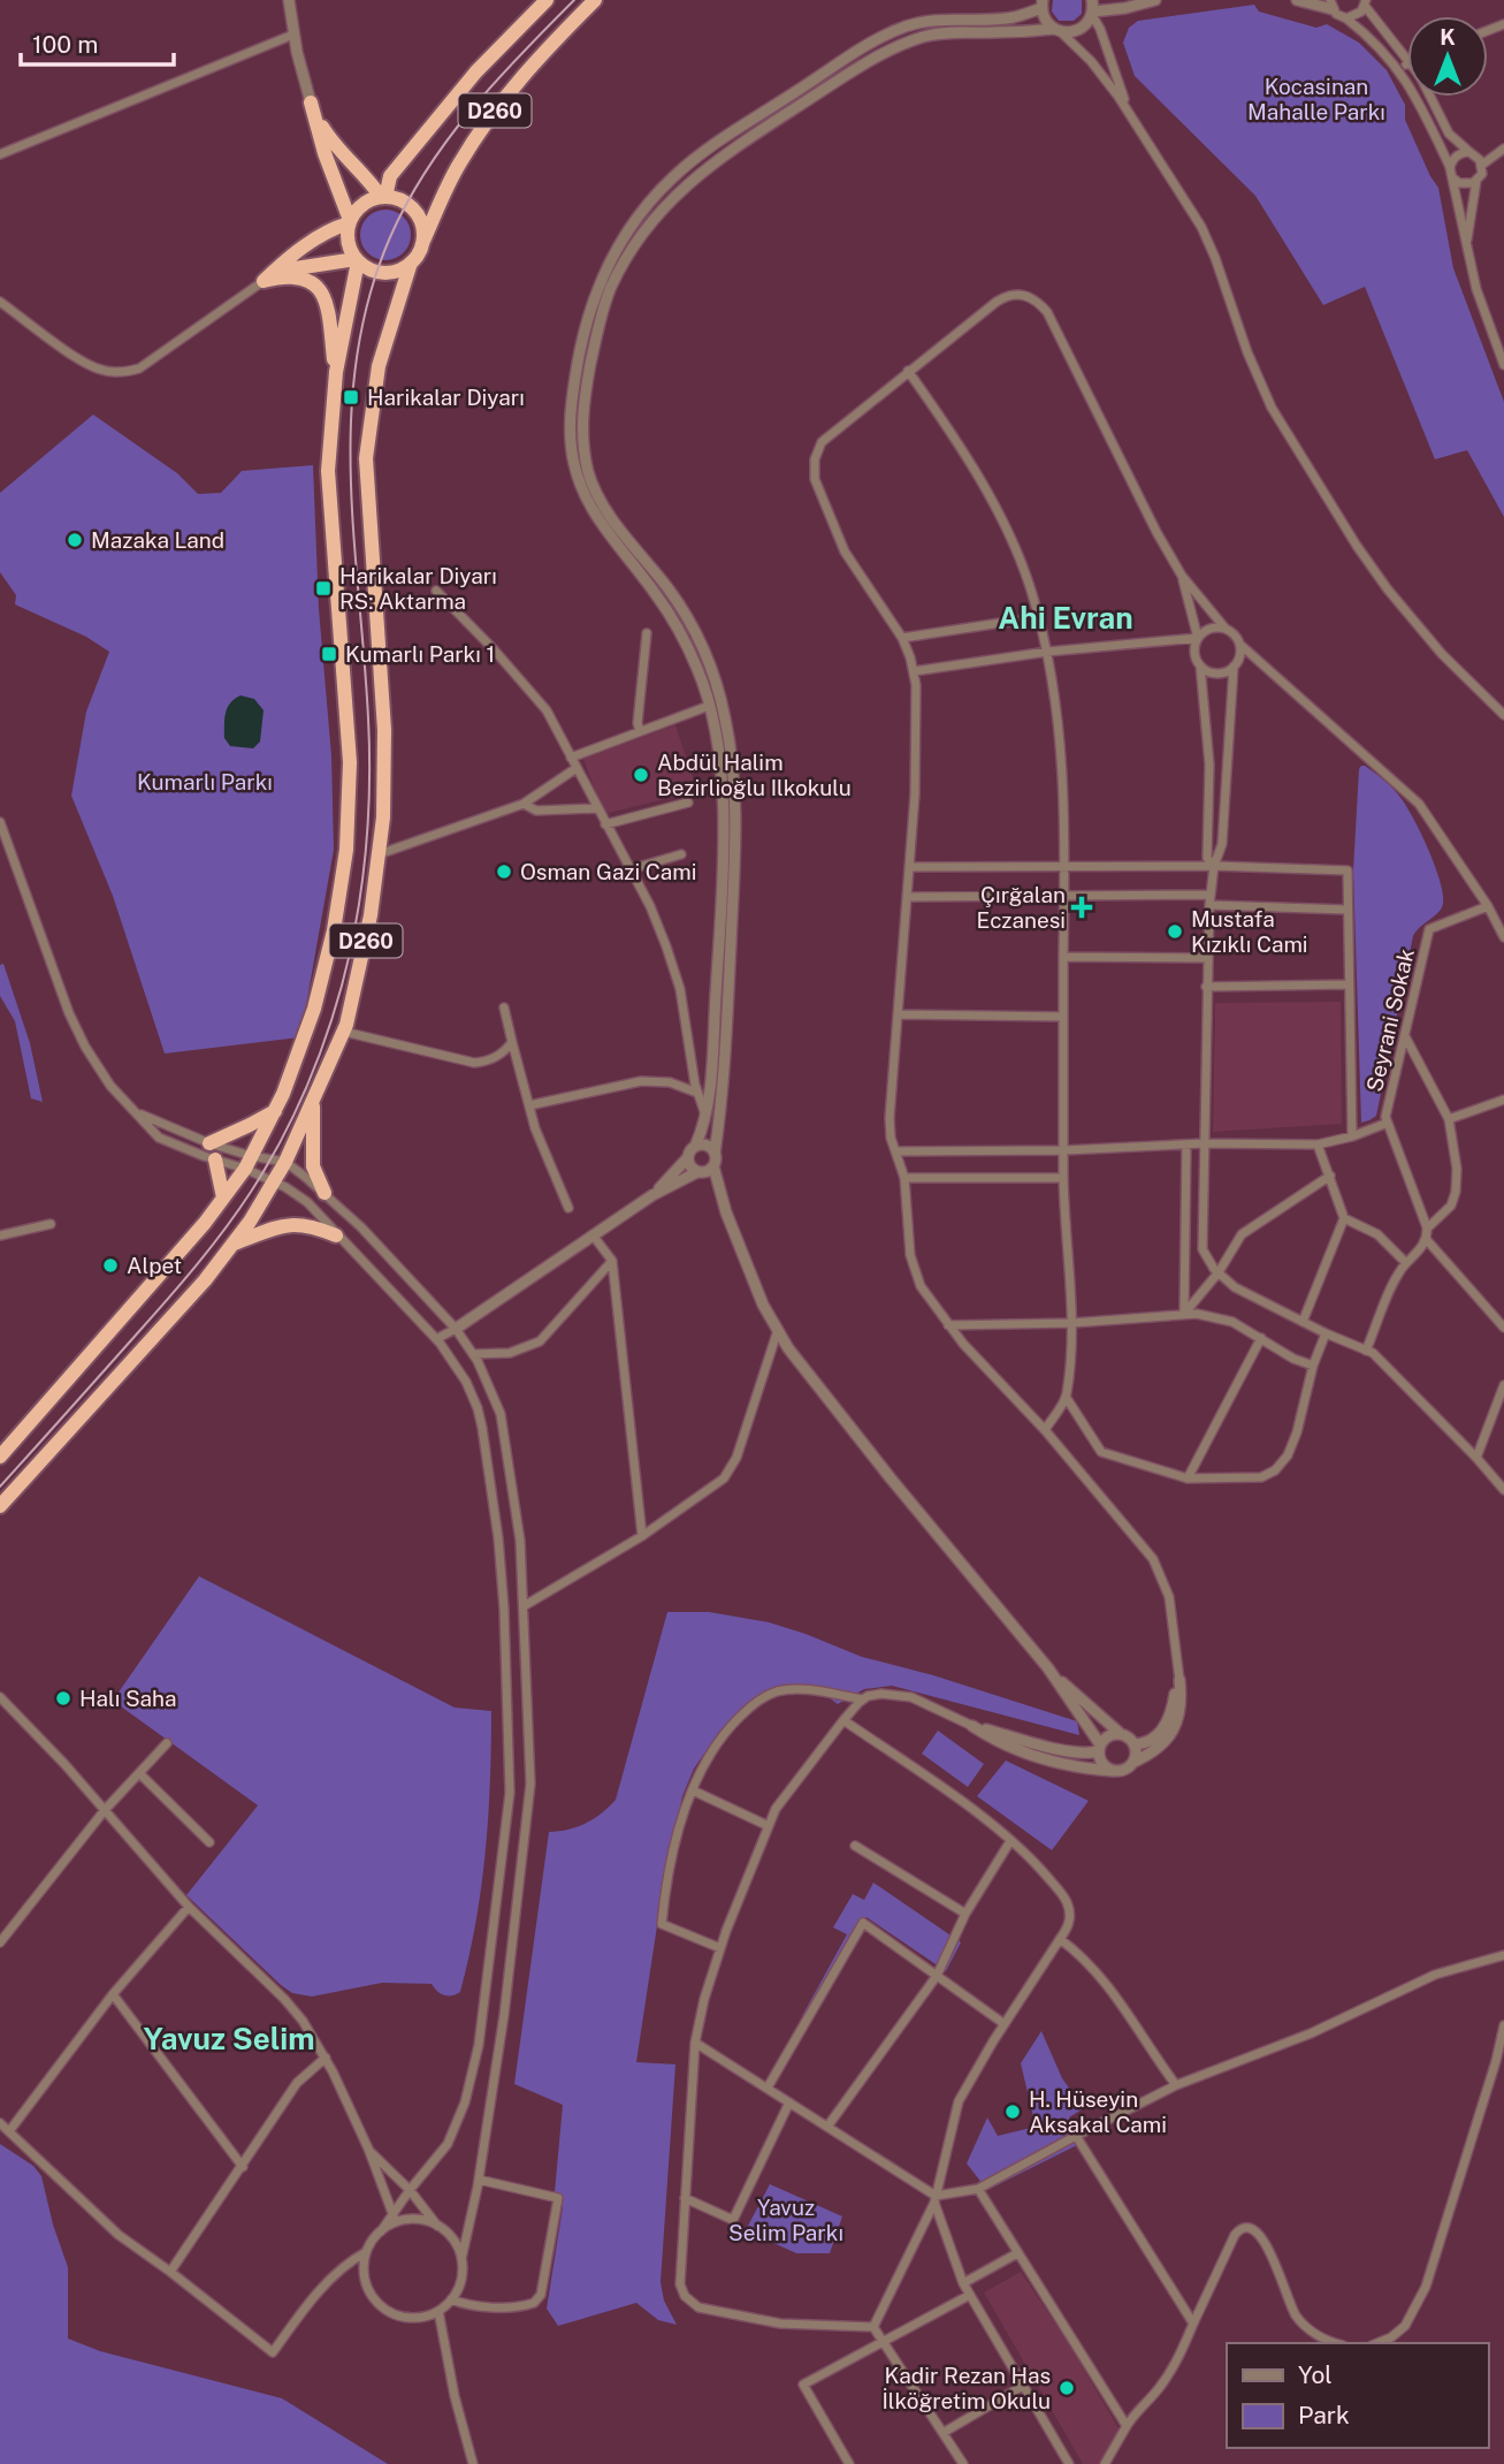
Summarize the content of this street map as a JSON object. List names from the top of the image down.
{
  "streets": {
    "highway": ["D260"],
    "street": ["Seyrani Sokak"]
  },
  "districts": ["Ahi Evran", "Yavuz Selim"],
  "parks": ["Kocasinan Mahalle Parkı", "Kumarlı Parkı", "Yavuz Selim Parkı"],
  "places": {
    "transit": ["Harikalar Diyarı", "Harikalar Diyarı RS: Aktarma", "Kumarlı Parkı 1"],
    "other": [
      "Mazaka Land",
      "Abdül Halim Bezirlioğlu Ilkokulu",
      "Osman Gazi Cami",
      "Mustafa Kızıklı Cami",
      "Alpet",
      "Halı Saha",
      "H. Hüseyin Aksakal Cami",
      "Kadir Rezan Has İlköğretim Okulu"
    ],
    "health": ["Çırğalan Eczanesi"]
  },
  "legend": ["Yol", "Park"],
  "scale_bar": "100 m",
  "north": "top"
}
